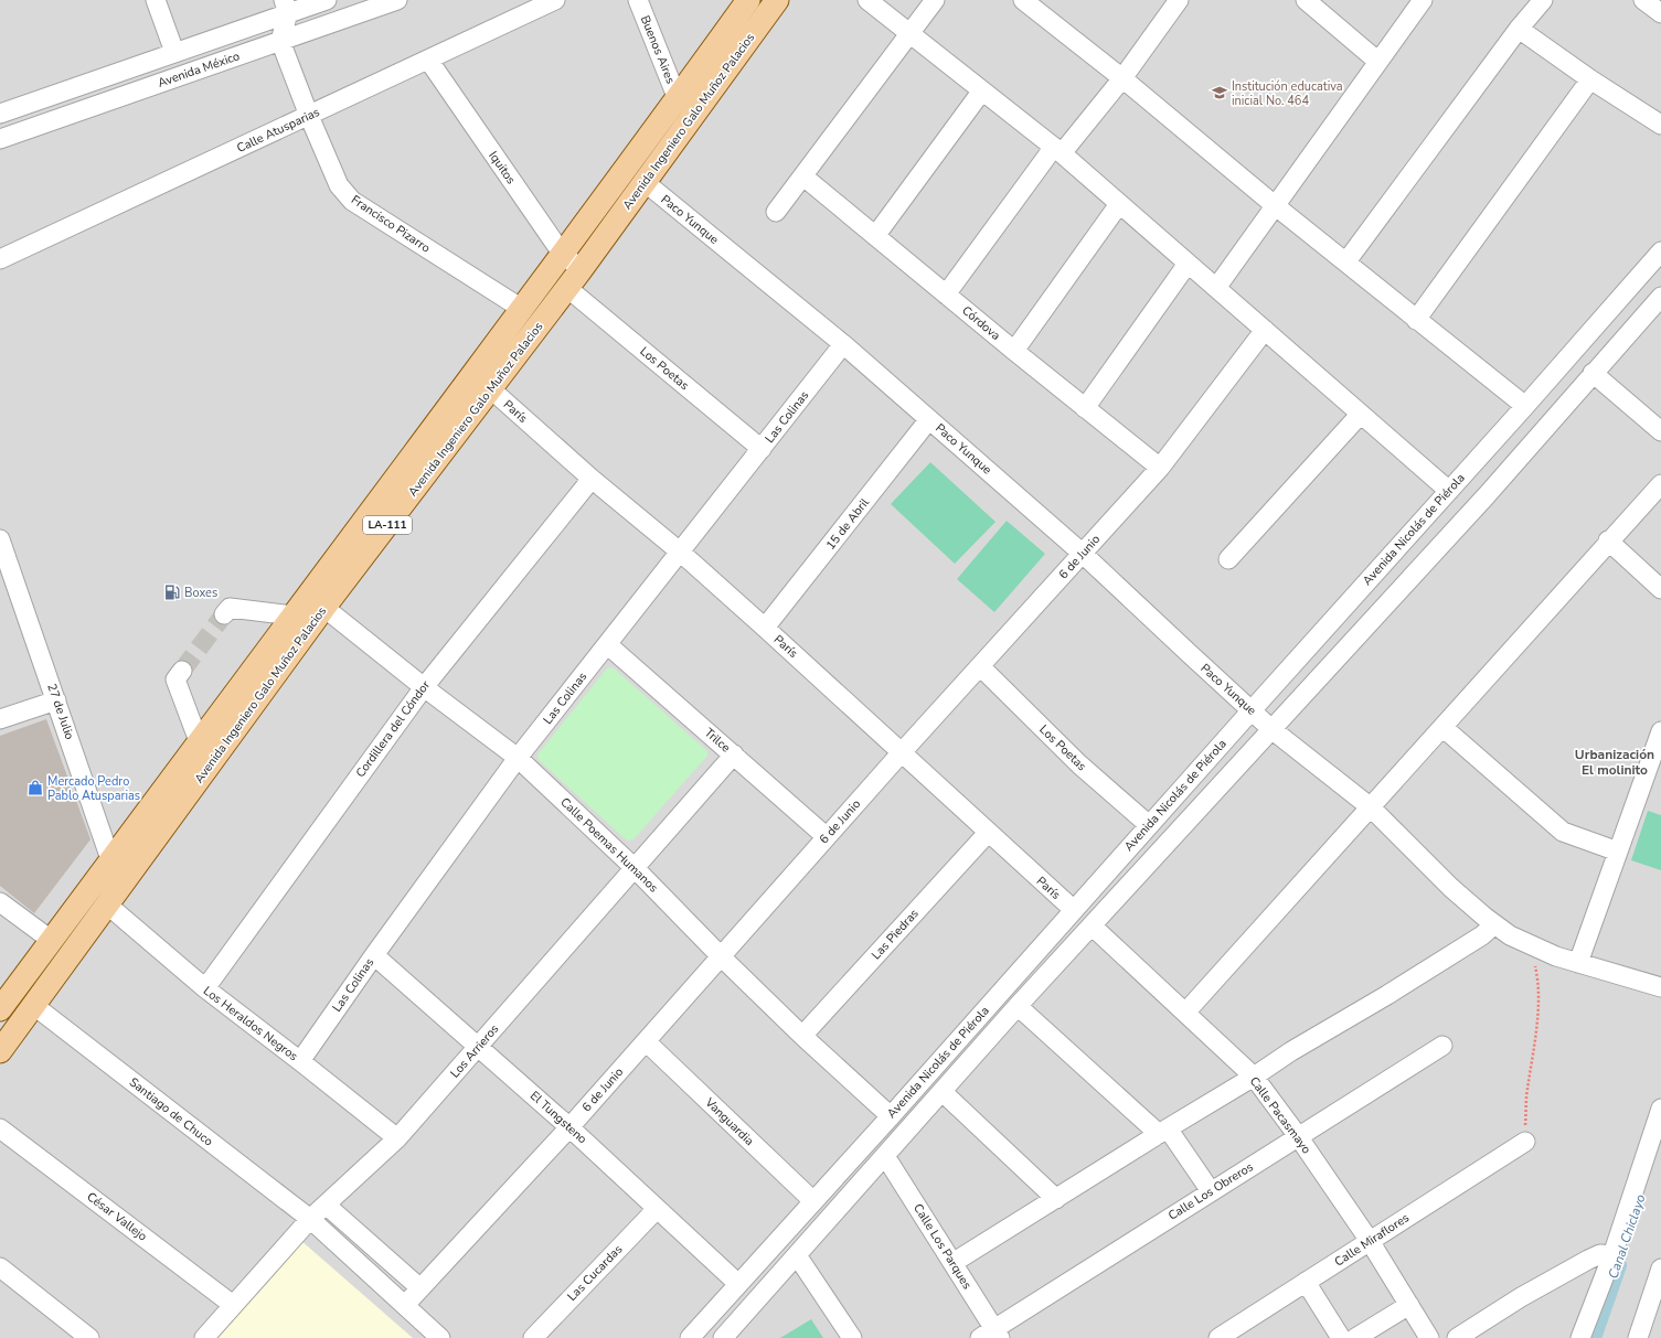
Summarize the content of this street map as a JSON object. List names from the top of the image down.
{
  "streets": {
    "main road": ["Avenida Ingeniero Galo Muñoz Palacios", "LA-111"],
    "street": [
      "Buenos Aires",
      "Avenida México",
      "Calle Atusparias",
      "Iquitos",
      "Paco Yunque",
      "Francisco Pizarro",
      "Córdova",
      "Los Poetas",
      "París",
      "Las Colinas",
      "15 de Abril",
      "Avenida Nicolás de Piérola",
      "6 de Junio",
      "27 de Julio",
      "Cordillera del Cóndor",
      "Trilce",
      "Calle Poemas Humanos",
      "Las Piedras",
      "Los Heraldos Negros",
      "Los Arrieros",
      "Santiago de Chuco",
      "Calle Pacasmayo",
      "El Tungsteno",
      "Vanguardia",
      "Calle Los Obreros",
      "César Vallejo",
      "Calle Miraflores",
      "Calle Los Parques",
      "Las Cucardas"
    ]
  },
  "crossings": [
    ["Buenos Aires", "Avenida Ingeniero Galo Muñoz Palacios"],
    ["Avenida México", "Francisco Pizarro"],
    ["Avenida Ingeniero Galo Muñoz Palacios", "Iquitos"],
    ["Avenida Ingeniero Galo Muñoz Palacios", "Paco Yunque"],
    ["Avenida Ingeniero Galo Muñoz Palacios", "Francisco Pizarro"],
    ["Avenida Ingeniero Galo Muñoz Palacios", "Los Poetas"],
    ["Avenida Ingeniero Galo Muñoz Palacios", "París"],
    ["Avenida Ingeniero Galo Muñoz Palacios", "27 de Julio"],
    ["Avenida Ingeniero Galo Muñoz Palacios", "Calle Poemas Humanos"],
    ["Avenida Ingeniero Galo Muñoz Palacios", "Los Heraldos Negros"],
    ["Avenida Ingeniero Galo Muñoz Palacios", "Santiago de Chuco"],
    ["Calle Atusparias", "Iquitos"],
    ["Calle Atusparias", "Francisco Pizarro"],
    ["Paco Yunque", "Las Colinas"],
    ["Paco Yunque", "15 de Abril"],
    ["Paco Yunque", "Avenida Nicolás de Piérola"],
    ["Paco Yunque", "6 de Junio"],
    ["Córdova", "6 de Junio"],
    ["Los Poetas", "Las Colinas"],
    ["Los Poetas", "Avenida Nicolás de Piérola"],
    ["Los Poetas", "6 de Junio"],
    ["París", "Las Colinas"],
    ["París", "15 de Abril"],
    ["París", "Avenida Nicolás de Piérola"],
    ["París", "6 de Junio"],
    ["París", "Cordillera del Cóndor"],
    ["París", "Las Piedras"],
    ["Las Colinas", "Trilce"],
    ["Las Colinas", "Calle Poemas Humanos"],
    ["Las Colinas", "Los Heraldos Negros"],
    ["Las Colinas", "El Tungsteno"],
    ["Avenida Nicolás de Piérola", "Calle Poemas Humanos"],
    ["Avenida Nicolás de Piérola", "Calle Pacasmayo"],
    ["Avenida Nicolás de Piérola", "El Tungsteno"],
    ["Avenida Nicolás de Piérola", "Vanguardia"],
    ["Avenida Nicolás de Piérola", "Calle Los Parques"],
    ["6 de Junio", "Trilce"],
    ["6 de Junio", "Calle Poemas Humanos"],
    ["6 de Junio", "Santiago de Chuco"],
    ["6 de Junio", "El Tungsteno"],
    ["6 de Junio", "Vanguardia"],
    ["Cordillera del Cóndor", "Calle Poemas Humanos"],
    ["Cordillera del Cóndor", "Los Heraldos Negros"],
    ["Trilce", "Los Arrieros"],
    ["Calle Poemas Humanos", "Las Piedras"],
    ["Calle Poemas Humanos", "Los Arrieros"],
    ["Los Heraldos Negros", "Los Arrieros"],
    ["Los Arrieros", "Santiago de Chuco"],
    ["Los Arrieros", "El Tungsteno"],
    ["Los Arrieros", "César Vallejo"],
    ["Calle Pacasmayo", "Calle Los Obreros"],
    ["Calle Pacasmayo", "Calle Miraflores"],
    ["El Tungsteno", "Las Cucardas"],
    ["Calle Los Obreros", "Calle Los Parques"]
  ],
  "districts": ["Urbanización El molinito"],
  "water": ["Canal Chiclayo"],
  "places": {
    "school or university": ["Institución educativa inicial No. 464"],
    "fuel station": ["Boxes"],
    "shop": ["Mercado Pedro Pablo Atusparias"]
  }
}
